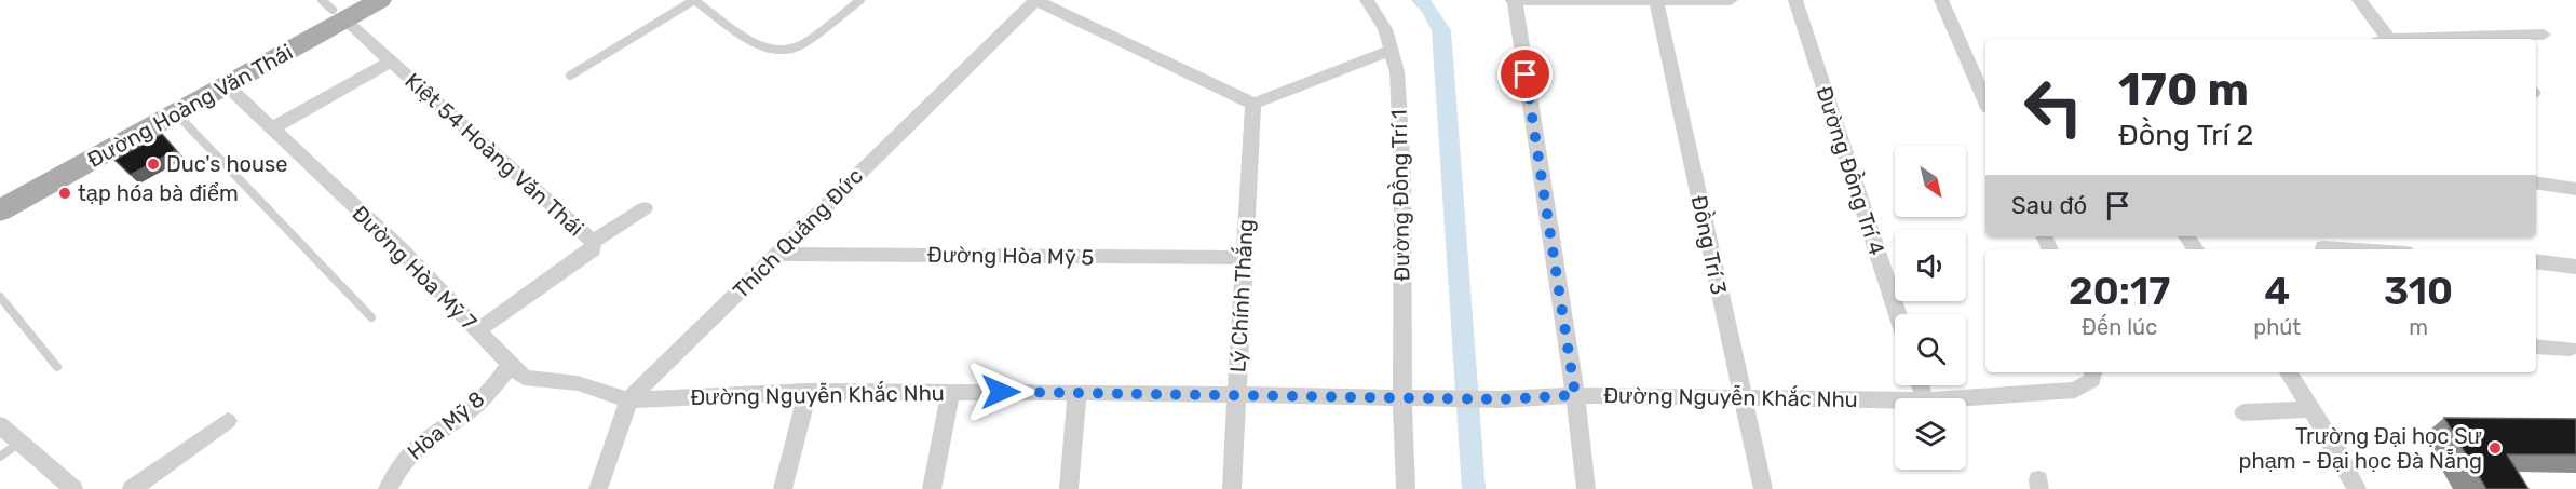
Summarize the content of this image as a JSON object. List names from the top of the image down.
{
  "streets": {
    "main road": ["Đường Hoàng Văn Thái"],
    "street": [
      "Kiệt 54 Hoàng Văn Thái",
      "Đường Đồng Trí 4",
      "Đường Đồng Trí 1",
      "Thích Quảng Đức",
      "Đồng Trí 3",
      "Đường Hòa Mỹ 5",
      "Đường Hòa Mỹ 7",
      "Lý Chính Thắng",
      "Đường Nguyễn Khắc Nhu",
      "Hòa Mỹ 8"
    ]
  },
  "crossings": [
    ["Đường Hoàng Văn Thái", "Kiệt 54 Hoàng Văn Thái"],
    ["Đường Hoàng Văn Thái", "Đường Hòa Mỹ 7"],
    ["Kiệt 54 Hoàng Văn Thái", "Đường Hòa Mỹ 7"],
    ["Đường Đồng Trí 1", "Đường Nguyễn Khắc Nhu"],
    ["Thích Quảng Đức", "Đường Hòa Mỹ 5"],
    ["Thích Quảng Đức", "Đường Hòa Mỹ 7"],
    ["Thích Quảng Đức", "Đường Nguyễn Khắc Nhu"],
    ["Đồng Trí 3", "Đường Nguyễn Khắc Nhu"],
    ["Đường Hòa Mỹ 5", "Lý Chính Thắng"],
    ["Đường Hòa Mỹ 7", "Đường Nguyễn Khắc Nhu"],
    ["Đường Hòa Mỹ 7", "Hòa Mỹ 8"],
    ["Lý Chính Thắng", "Đường Nguyễn Khắc Nhu"]
  ],
  "places": ["Duc's house", "tạp hóa bà điểm", "Trường Đại học Sư phạm - Đại học Đà Nẵng"],
  "north": "bottom right",
  "page": {
    "turn": ["170 m", "Đồng Trí 2"],
    "then": "Sau đó",
    "eta": [
      "20:17",
      "Đến lúc",
      "4",
      "phút",
      "310",
      "m"
    ]
  }
}
